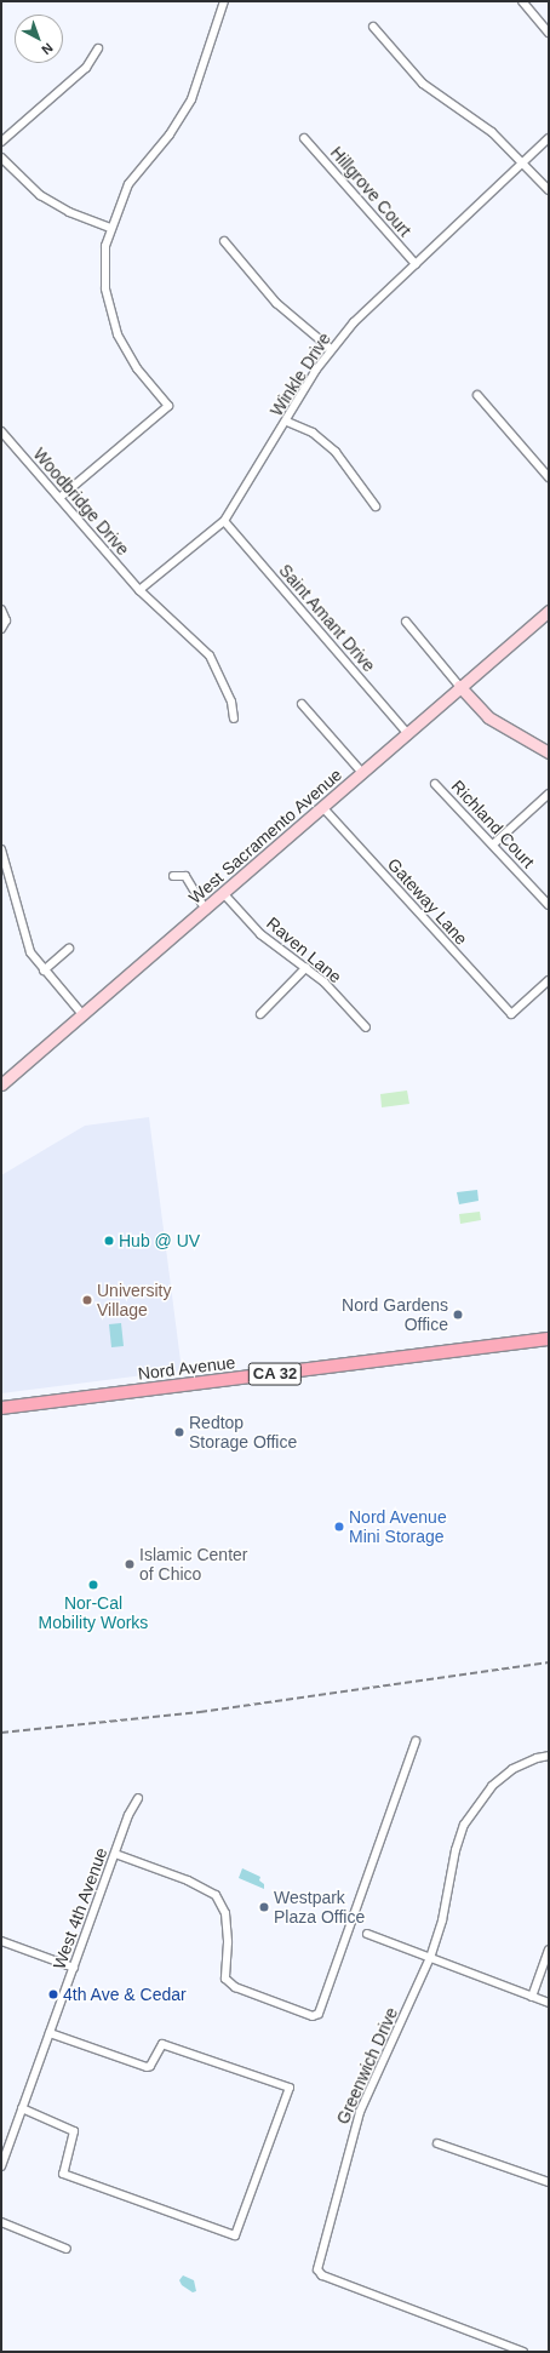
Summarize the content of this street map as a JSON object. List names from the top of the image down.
{
  "streets": {
    "main road": ["Nord Avenue", "CA 32"],
    "street": [
      "Hillgrove Court",
      "Winkle Drive",
      "Woodbridge Drive",
      "Saint Amant Drive",
      "Richland Court",
      "West Sacramento Avenue",
      "Gateway Lane",
      "Raven Lane",
      "West 4th Avenue",
      "Greenwich Drive"
    ]
  },
  "crossings": [
    ["Hillgrove Court", "Winkle Drive"],
    ["Winkle Drive", "Woodbridge Drive"],
    ["Winkle Drive", "Saint Amant Drive"],
    ["Saint Amant Drive", "West Sacramento Avenue"],
    ["West Sacramento Avenue", "Gateway Lane"],
    ["West Sacramento Avenue", "Raven Lane"]
  ],
  "places": [
    "Hub @ UV",
    "University Village",
    "Nord Gardens Office",
    "Redtop Storage Office",
    "Nord Avenue Mini Storage",
    "Islamic Center of Chico",
    "Nor-Cal Mobility Works",
    "Westpark Plaza Office",
    "4th Ave & Cedar"
  ],
  "north": "bottom right"
}
